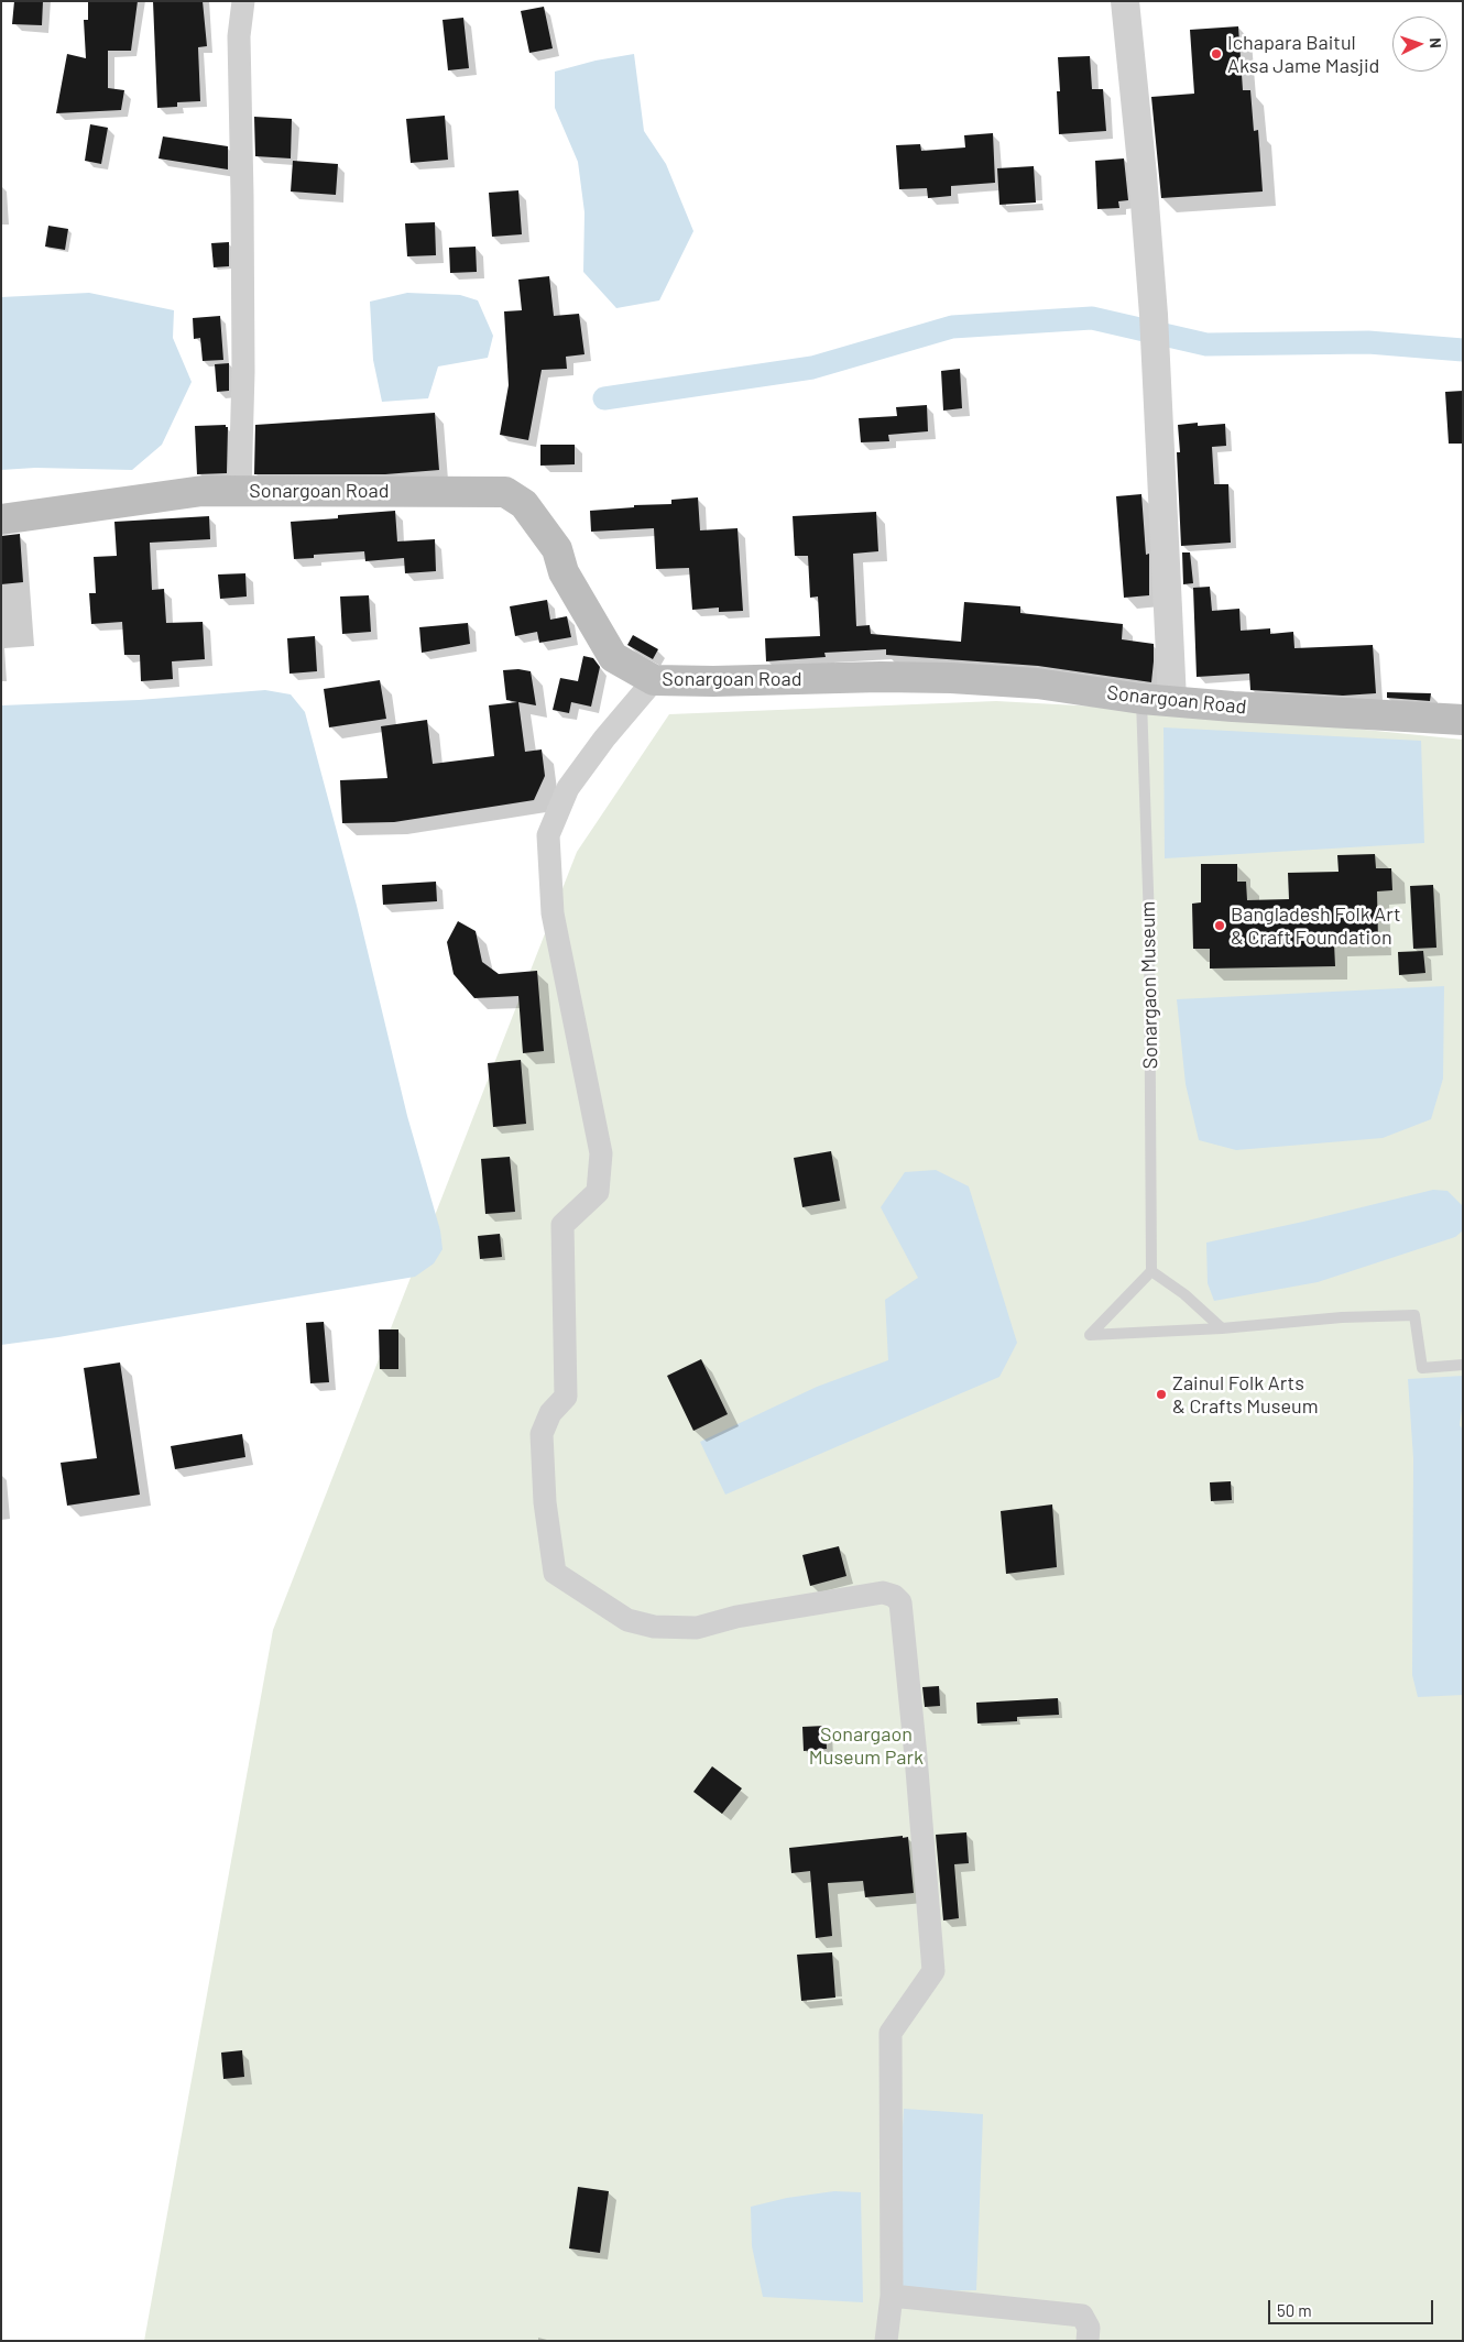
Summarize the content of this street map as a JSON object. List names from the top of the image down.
{
  "streets": {
    "main road": ["Sonargoan Road"],
    "lane": ["Sonargaon Museum"]
  },
  "crossings": [
    ["Sonargoan Road", "Sonargaon Museum"]
  ],
  "parks": ["Sonargaon Museum Park"],
  "places": ["Ichapara Baitul Aksa Jame Masjid", "Bangladesh Folk Art & Craft Foundation", "Zainul Folk Arts & Crafts Museum"],
  "scale_bar": "50 m",
  "north": "right"
}
